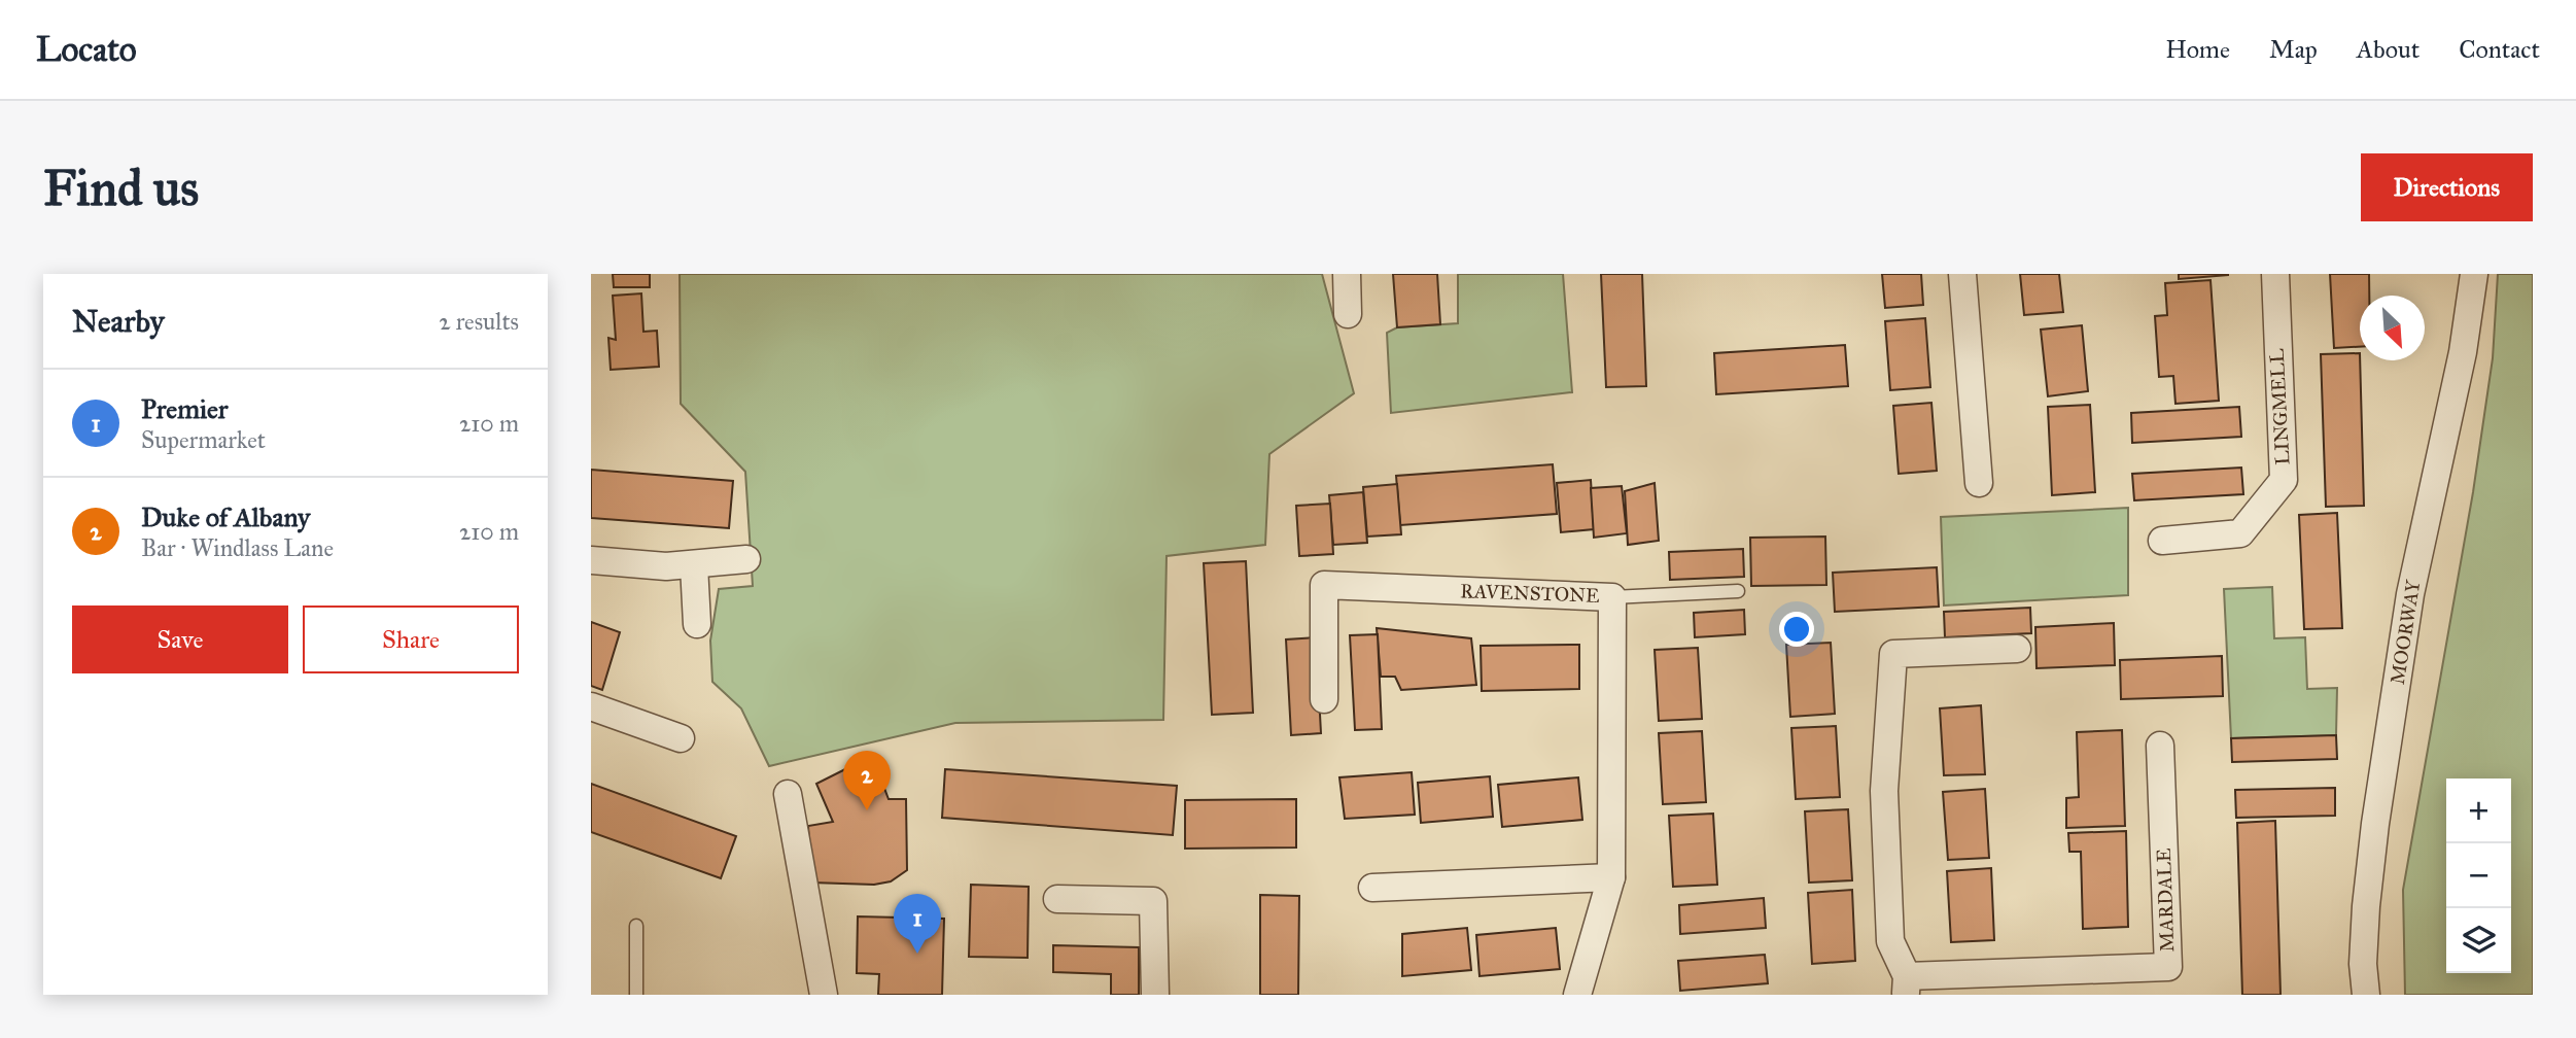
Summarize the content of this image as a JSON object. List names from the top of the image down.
{
  "streets": {
    "street": [
      "LINGMELL",
      "RAVENSTONE",
      "MOORWAY",
      "MARDALE"
    ]
  },
  "north": "bottom right",
  "page": {
    "header": "Locato",
    "nav": [
      "Home",
      "Map",
      "About",
      "Contact"
    ],
    "buttons": [
      "Directions",
      ["Save", "Share"]
    ],
    "title": "Find us",
    "heading": ["Nearby", "2 results"],
    "list": [
      {
        "mark": "1",
        "name": "Premier",
        "note": "Supermarket",
        "value": "210 m"
      },
      {
        "mark": "2",
        "name": "Duke of Albany",
        "note": "Bar · Windlass Lane",
        "value": "210 m"
      }
    ],
    "pins": ["2", "1"],
    "map_buttons": ["+", "−"]
  }
}
